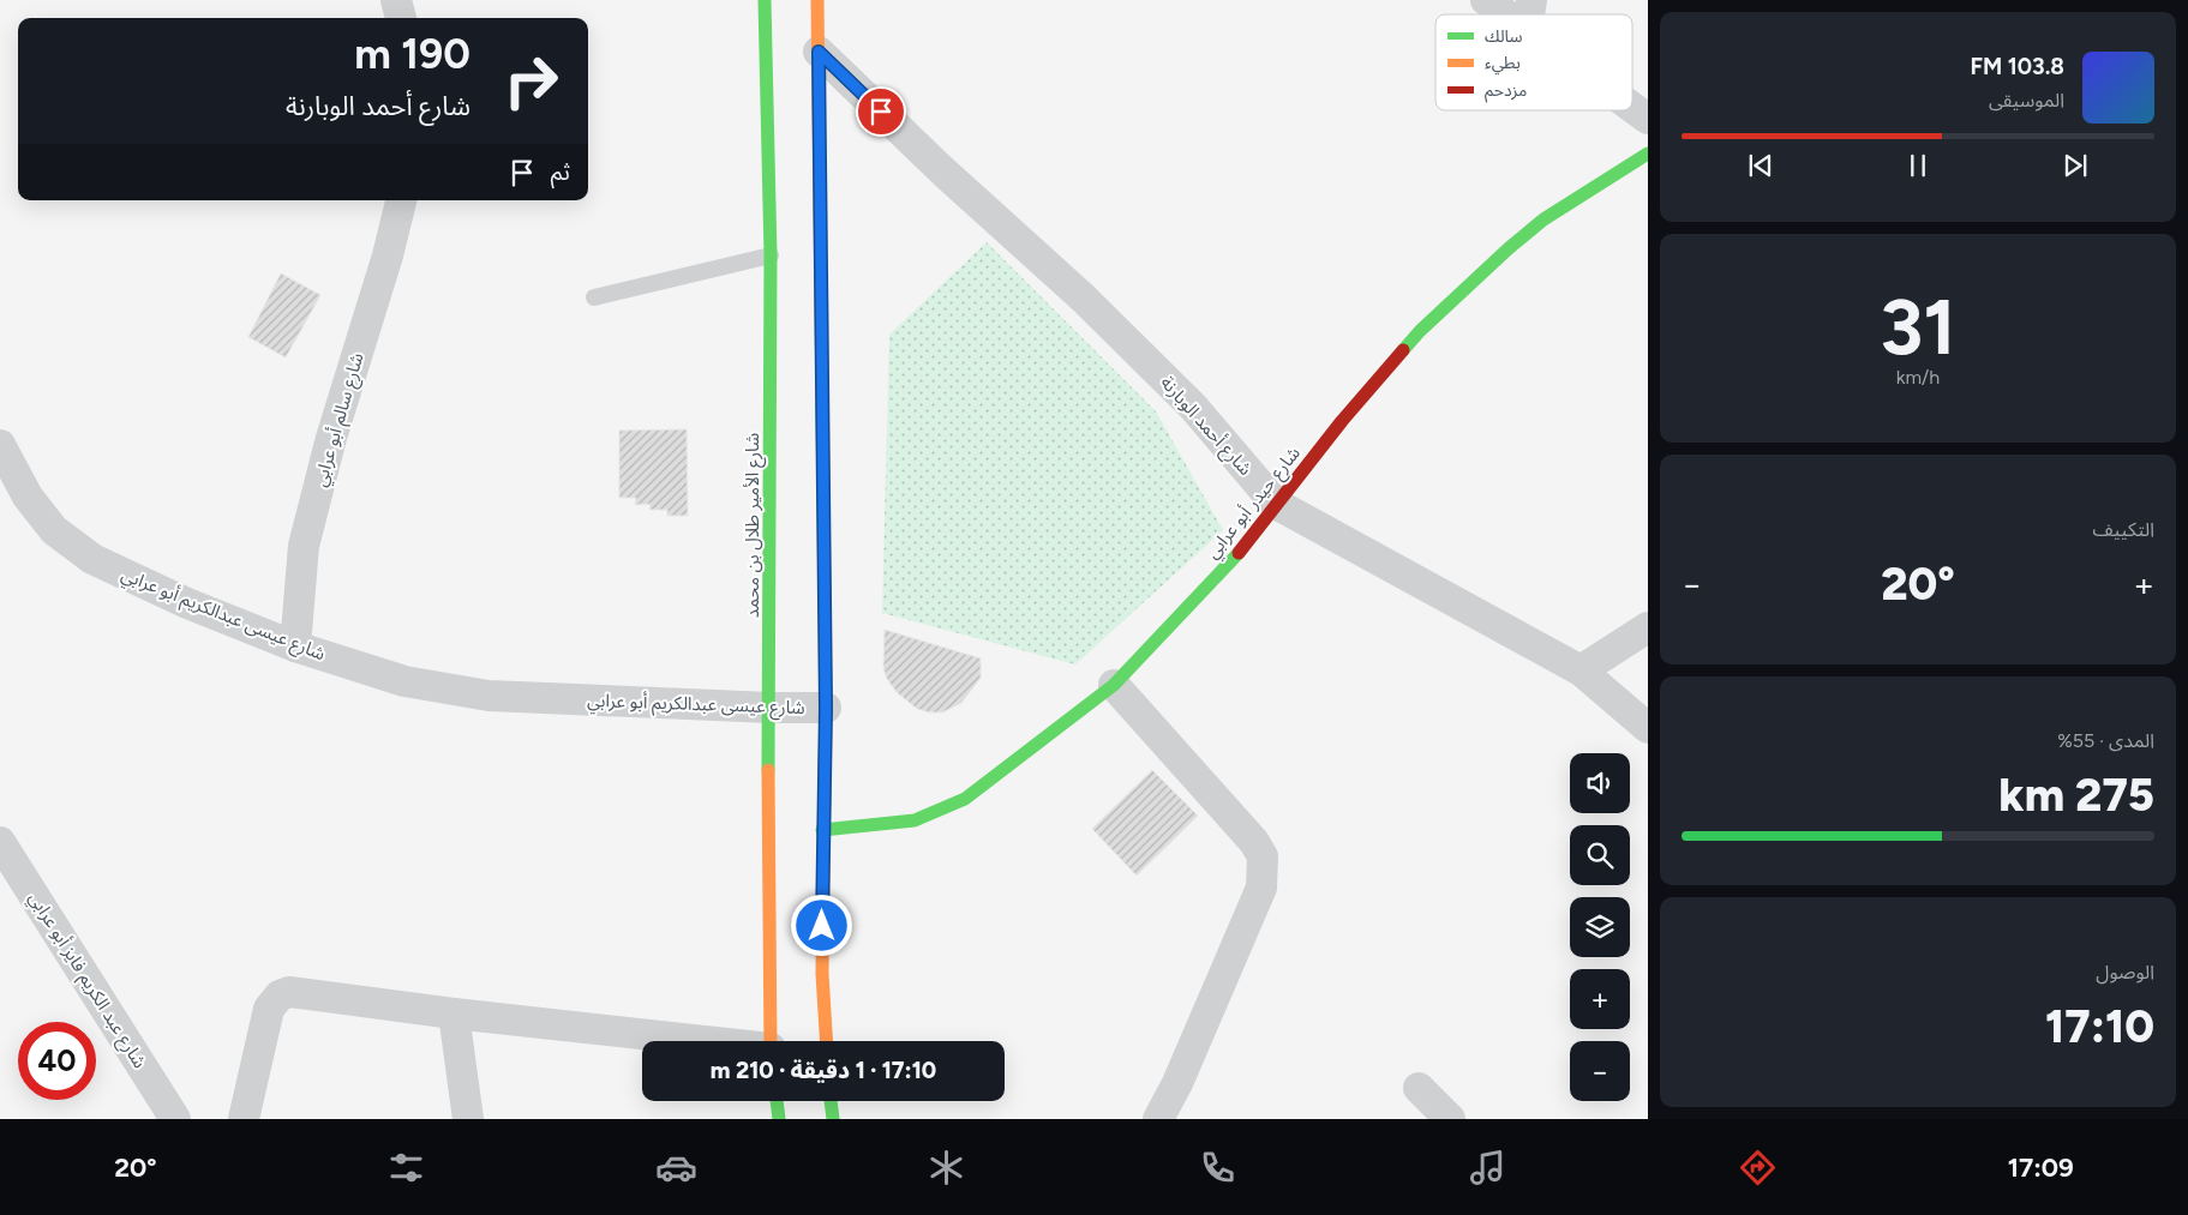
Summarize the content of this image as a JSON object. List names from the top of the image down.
{
  "streets": {
    "street": [
      "شارع سالم أبو عرابي",
      "شارع أحمد الوبارنة",
      "شارع حيدر أبو عرابي",
      "شارع الأمير طلال بن محمد",
      "شارع عيسى عبدالكريم أبو عرابي",
      "شارع عبد الكريم فايز أبو عرابي"
    ]
  },
  "crossings": [
    ["شارع سالم أبو عرابي", "شارع عيسى عبدالكريم أبو عرابي"],
    ["شارع أحمد الوبارنة", "شارع حيدر أبو عرابي"],
    ["شارع الأمير طلال بن محمد", "شارع عيسى عبدالكريم أبو عرابي"]
  ],
  "legend": ["سالك", "بطيء", "مزدحم"],
  "page": {
    "turn": ["190 m", "شارع أحمد الوبارنة"],
    "song": ["103.8 FM", "الموسيقى"],
    "then": "ثم",
    "tile": [
      ["31", "km/h"],
      "التكييف",
      ["المدى · 55%", "275 km"],
      ["الوصول", "17:10"]
    ],
    "heat": ["−", "20°", "+"],
    "map_buttons": ["+", "−"],
    "limit": "40",
    "trip": "17:10 · 1 دقيقة · 210 m",
    "tabs": ["17:09", "20°"]
  }
}
